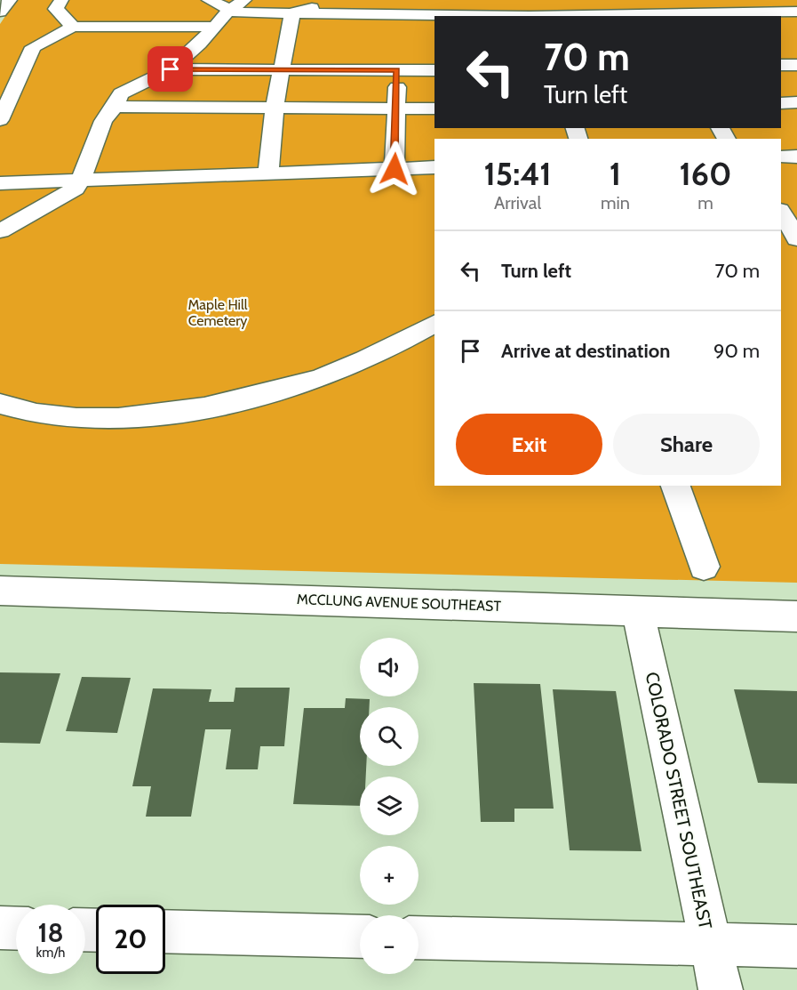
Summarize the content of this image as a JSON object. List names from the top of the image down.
{
  "streets": {
    "street": ["MCCLUNG AVENUE SOUTHEAST", "COLORADO STREET SOUTHEAST"]
  },
  "crossings": [
    ["MCCLUNG AVENUE SOUTHEAST", "COLORADO STREET SOUTHEAST"]
  ],
  "parks": ["Maple Hill Cemetery"],
  "page": {
    "turn": ["70 m", "Turn left"],
    "eta": [
      "15:41",
      "Arrival",
      "1",
      "min",
      "160",
      "m"
    ],
    "list": [
      {
        "name": "Turn left",
        "value": "70 m"
      },
      {
        "name": "Arrive at destination",
        "value": "90 m"
      }
    ],
    "buttons": ["Exit", "Share"],
    "map_buttons": ["+", "−"],
    "speed": "18 km/h",
    "limit": "20"
  }
}
